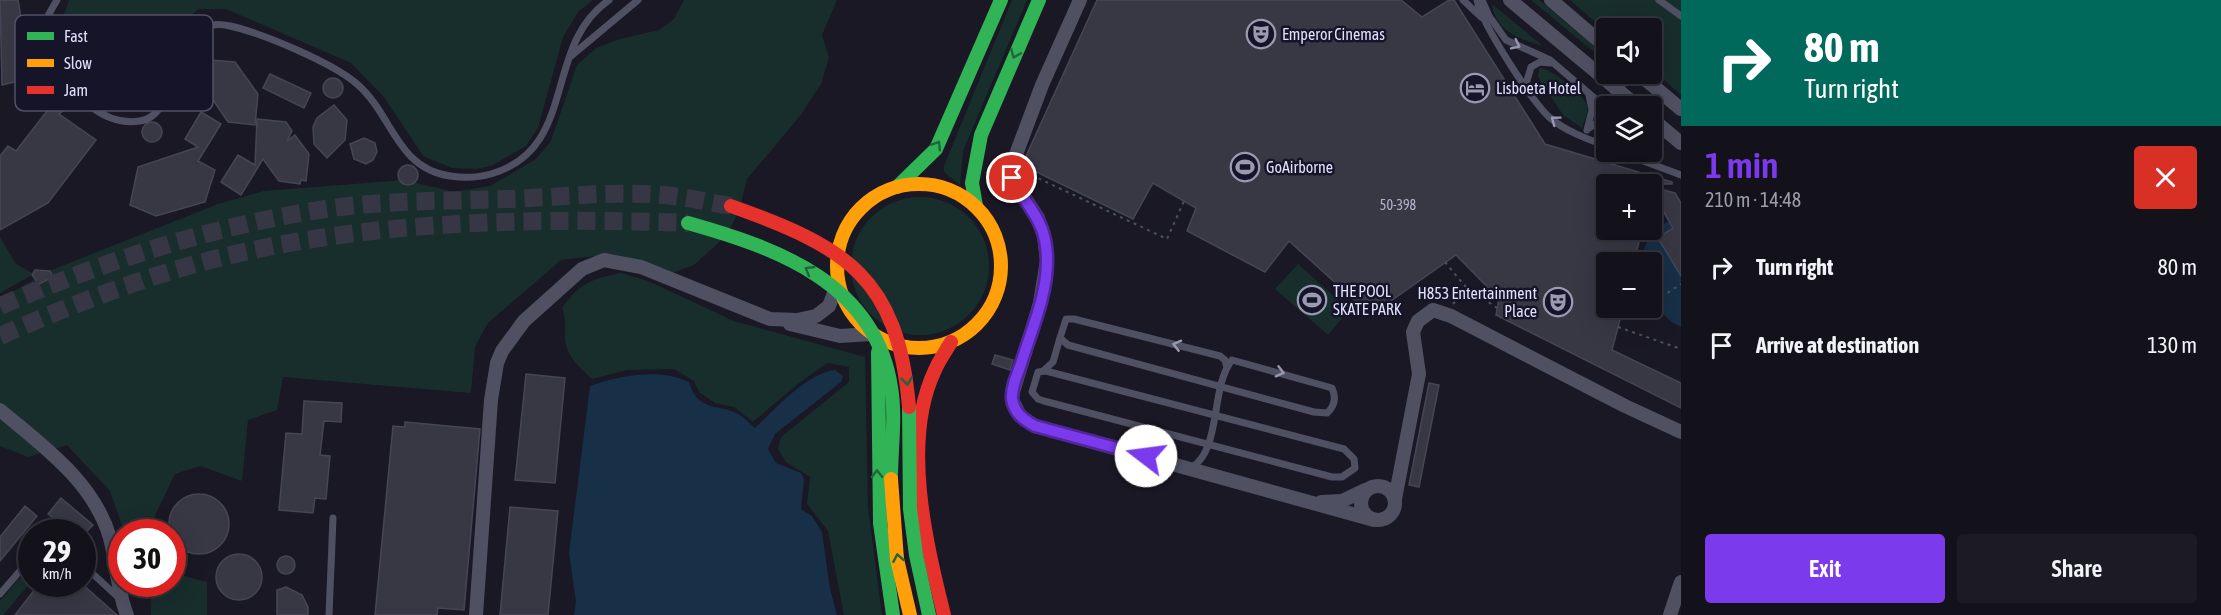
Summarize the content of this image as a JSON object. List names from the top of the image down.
{
  "places": {
    "theatre": ["Emperor Cinemas", "H853 Entertainment Place"],
    "hotel": ["Lisboeta Hotel"],
    "sports": ["GoAirborne", "THE POOL SKATE PARK"]
  },
  "house_numbers": ["50-398"],
  "legend": ["Fast", "Slow", "Jam"],
  "page": {
    "turn": ["80 m", "Turn right"],
    "map_buttons": ["+", "−"],
    "heading": ["1 min", "210 m · 14:48"],
    "list": [
      {
        "name": "Turn right",
        "value": "80 m"
      },
      {
        "name": "Arrive at destination",
        "value": "130 m"
      }
    ],
    "speed": "29 km/h",
    "limit": "30",
    "buttons": ["Exit", "Share"]
  }
}
